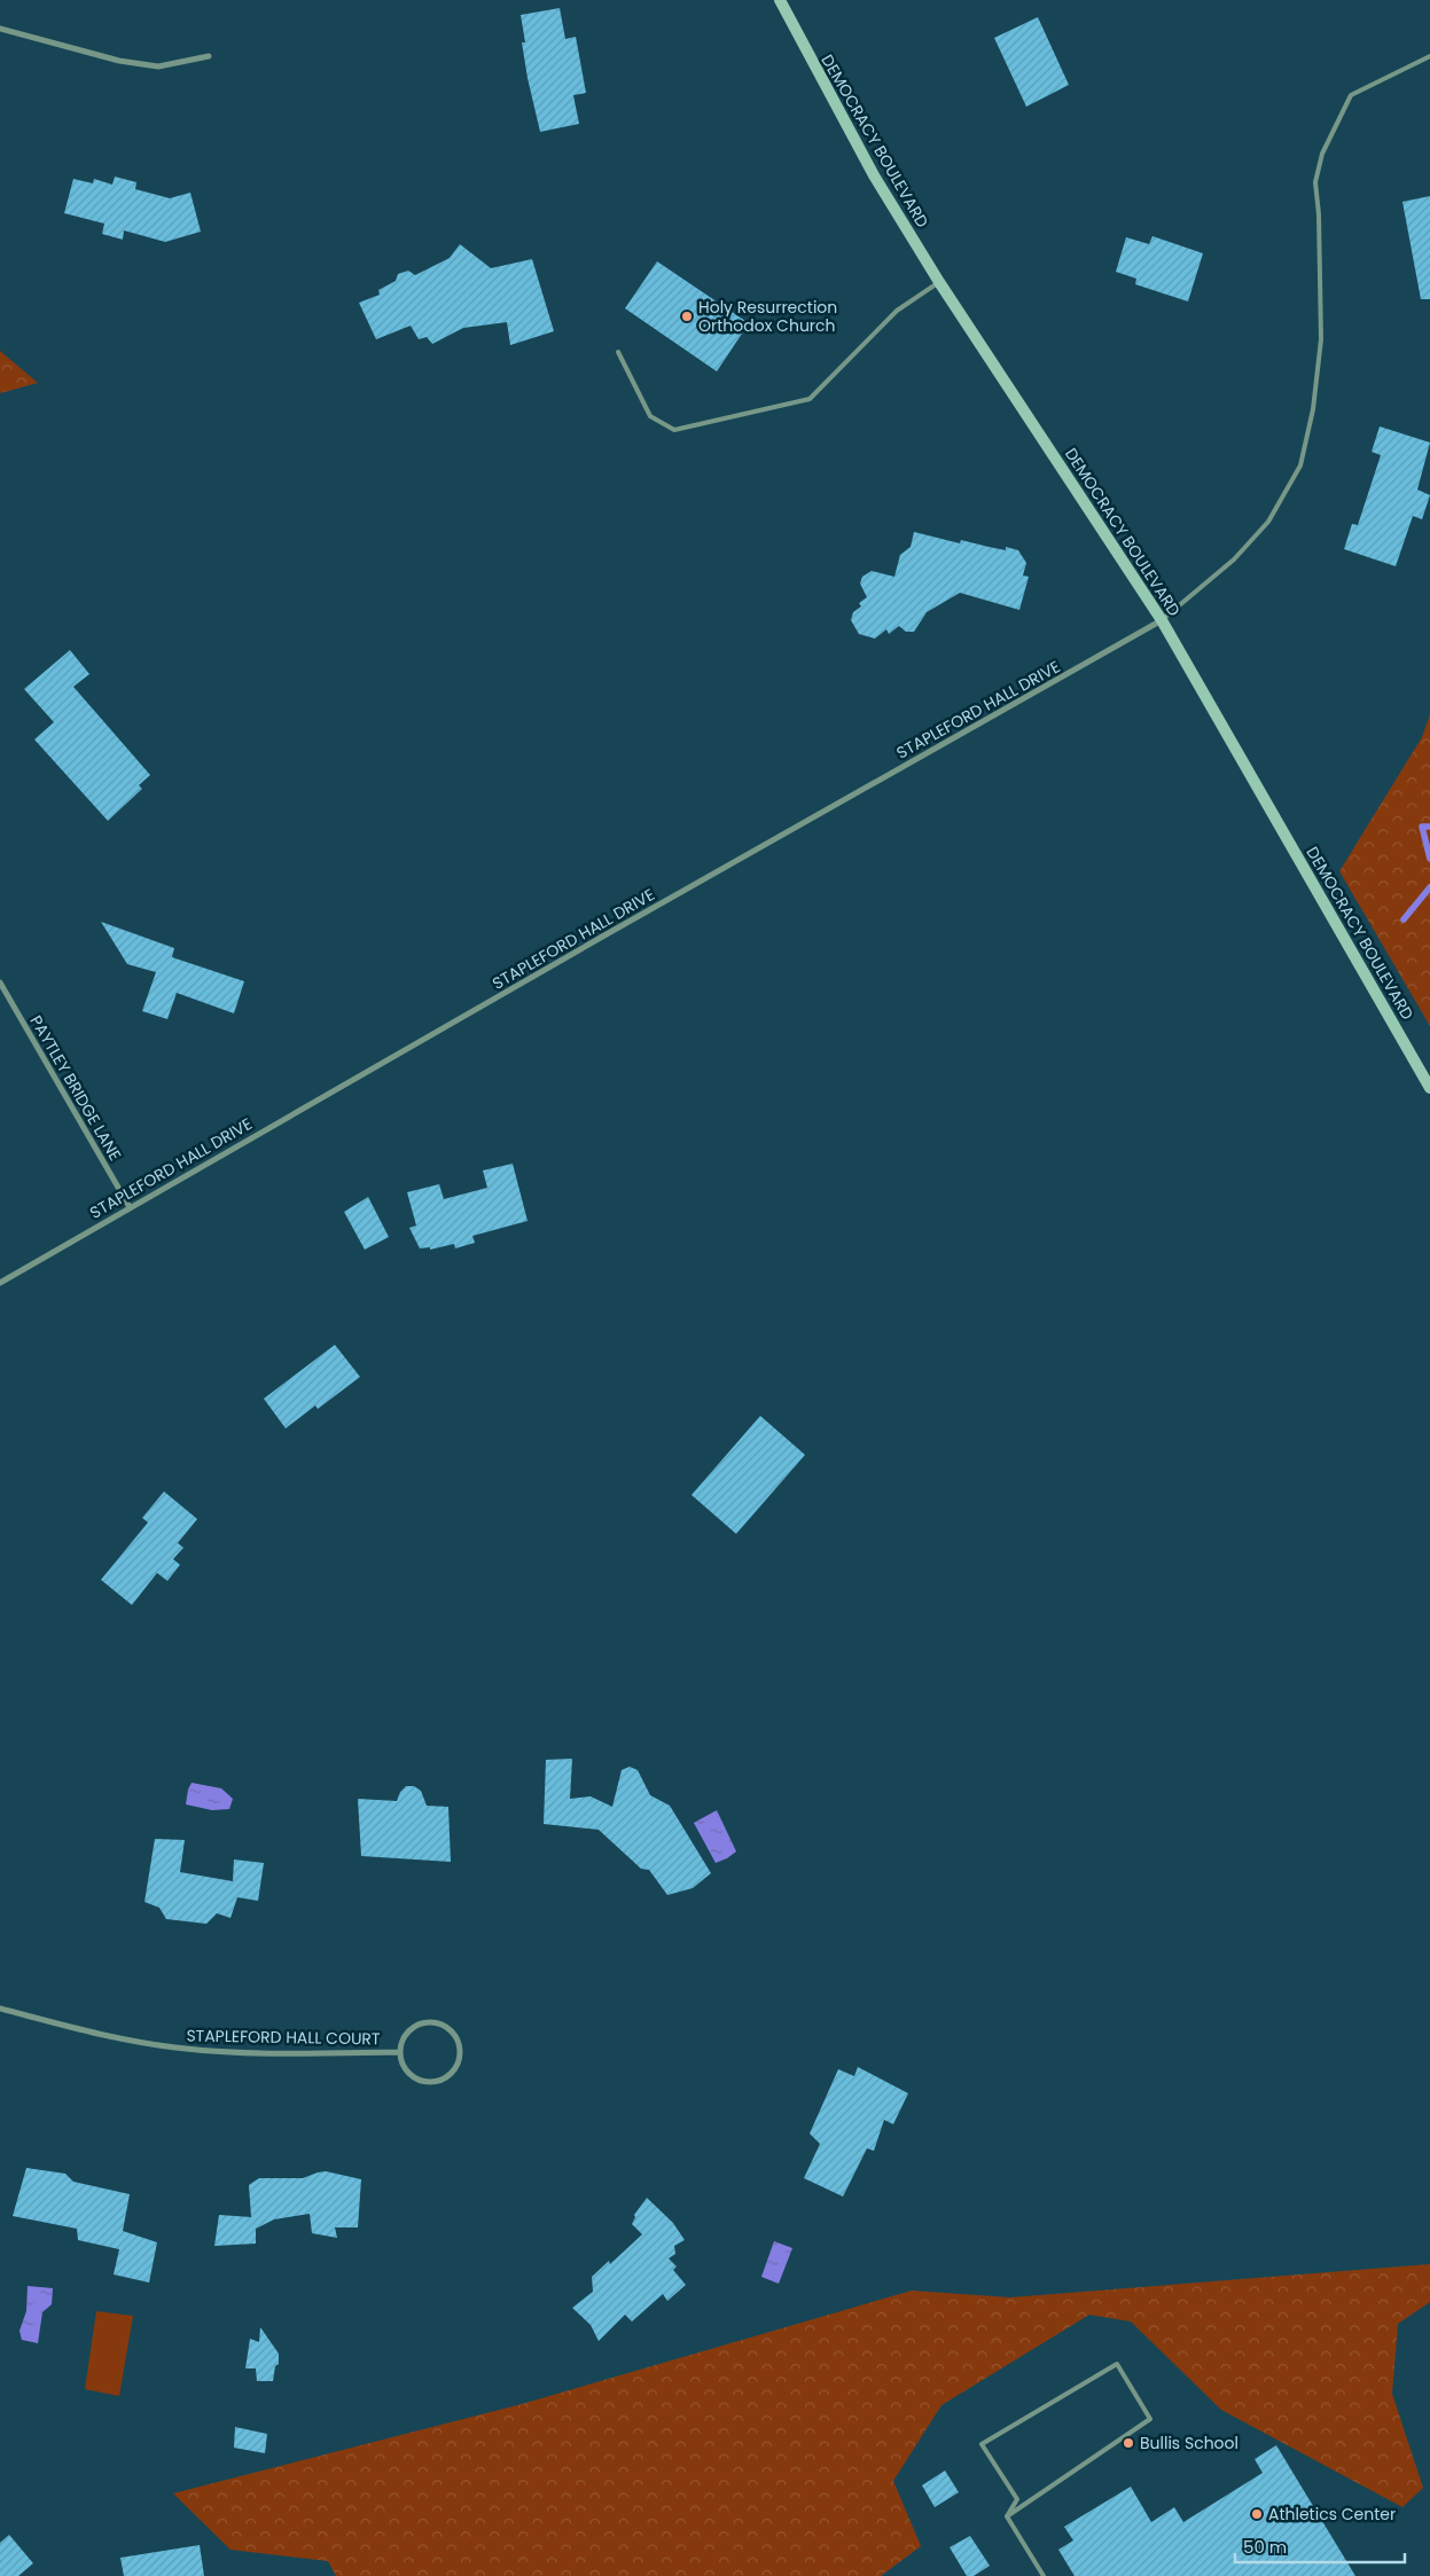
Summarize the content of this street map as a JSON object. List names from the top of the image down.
{
  "streets": {
    "main road": ["DEMOCRACY BOULEVARD"],
    "street": ["STAPLEFORD HALL DRIVE", "PAYTLEY BRIDGE LANE", "STAPLEFORD HALL COURT"]
  },
  "crossings": [
    ["DEMOCRACY BOULEVARD", "STAPLEFORD HALL DRIVE"],
    ["STAPLEFORD HALL DRIVE", "PAYTLEY BRIDGE LANE"]
  ],
  "places": ["Holy Resurrection Orthodox Church", "Bullis School", "Athletics Center"],
  "scale_bar": "50 m"
}
